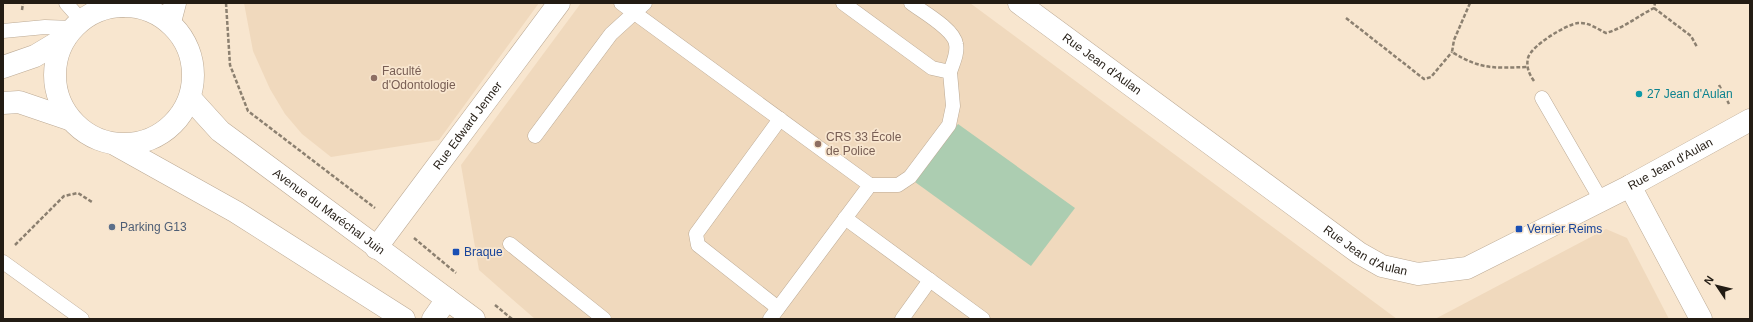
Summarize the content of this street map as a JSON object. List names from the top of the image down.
{
  "streets": {
    "street": ["Rue Jean d'Aulan", "Rue Edward Jenner", "Avenue du Maréchal Juin"]
  },
  "crossings": [
    ["Rue Edward Jenner", "Avenue du Maréchal Juin"]
  ],
  "places": {
    "other": [
      "Faculté d'Odontologie",
      "27 Jean d'Aulan",
      "CRS 33 École de Police",
      "Parking G13"
    ],
    "transit": ["Vernier Reims", "Braque"]
  },
  "north": "top left"
}
